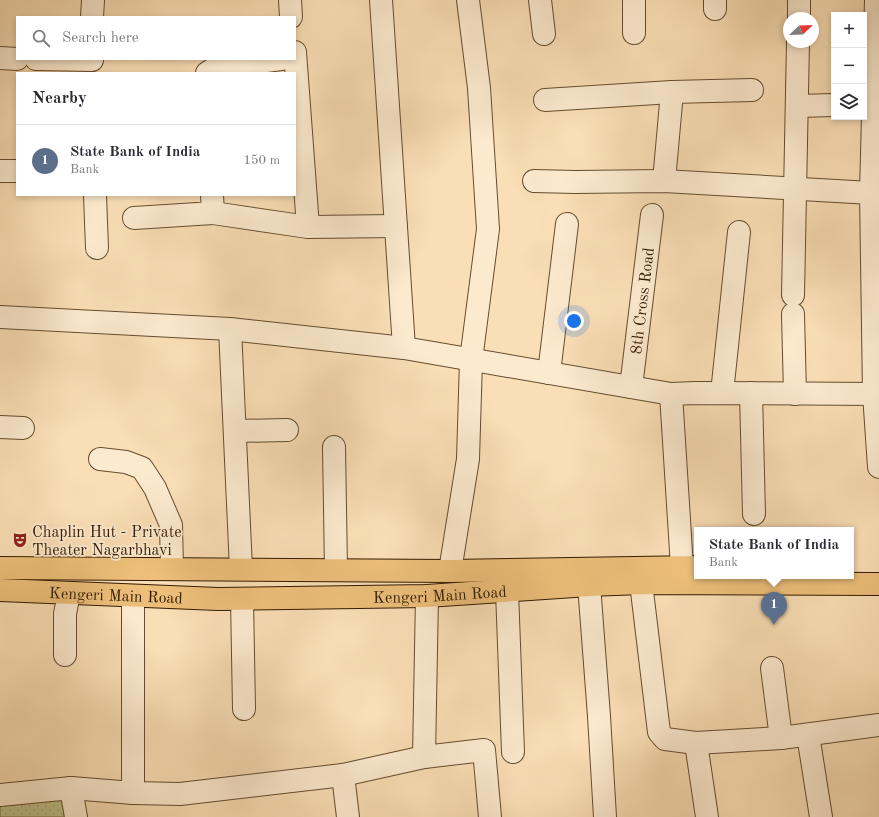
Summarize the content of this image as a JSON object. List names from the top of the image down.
{
  "streets": {
    "main road": ["Kengeri Main Road"],
    "street": ["8th Cross Road"]
  },
  "places": {
    "theatre": ["Chaplin Hut - Private Theater Nagarbhavi"]
  },
  "north": "top right",
  "page": {
    "map_buttons": ["+", "−"],
    "search": "Search here",
    "heading": "Nearby",
    "list": [
      {
        "mark": "1",
        "name": "State Bank of India",
        "note": "Bank",
        "value": "150 m"
      }
    ],
    "popup": ["State Bank of India", "Bank"],
    "pins": "1"
  }
}
